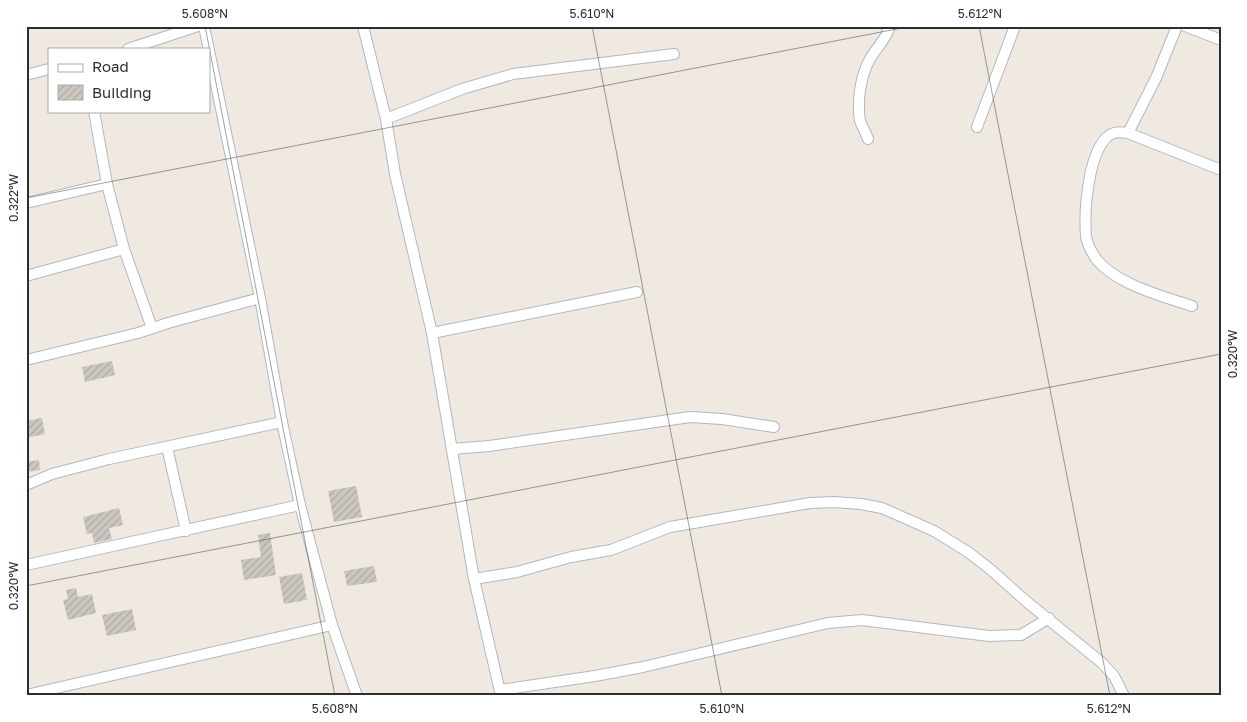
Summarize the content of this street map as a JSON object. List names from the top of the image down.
{
  "legend": ["Road", "Building"],
  "coordinates": [
    "5.608°N",
    "5.610°N",
    "5.612°N",
    "0.322°W",
    "0.320°W"
  ]
}
